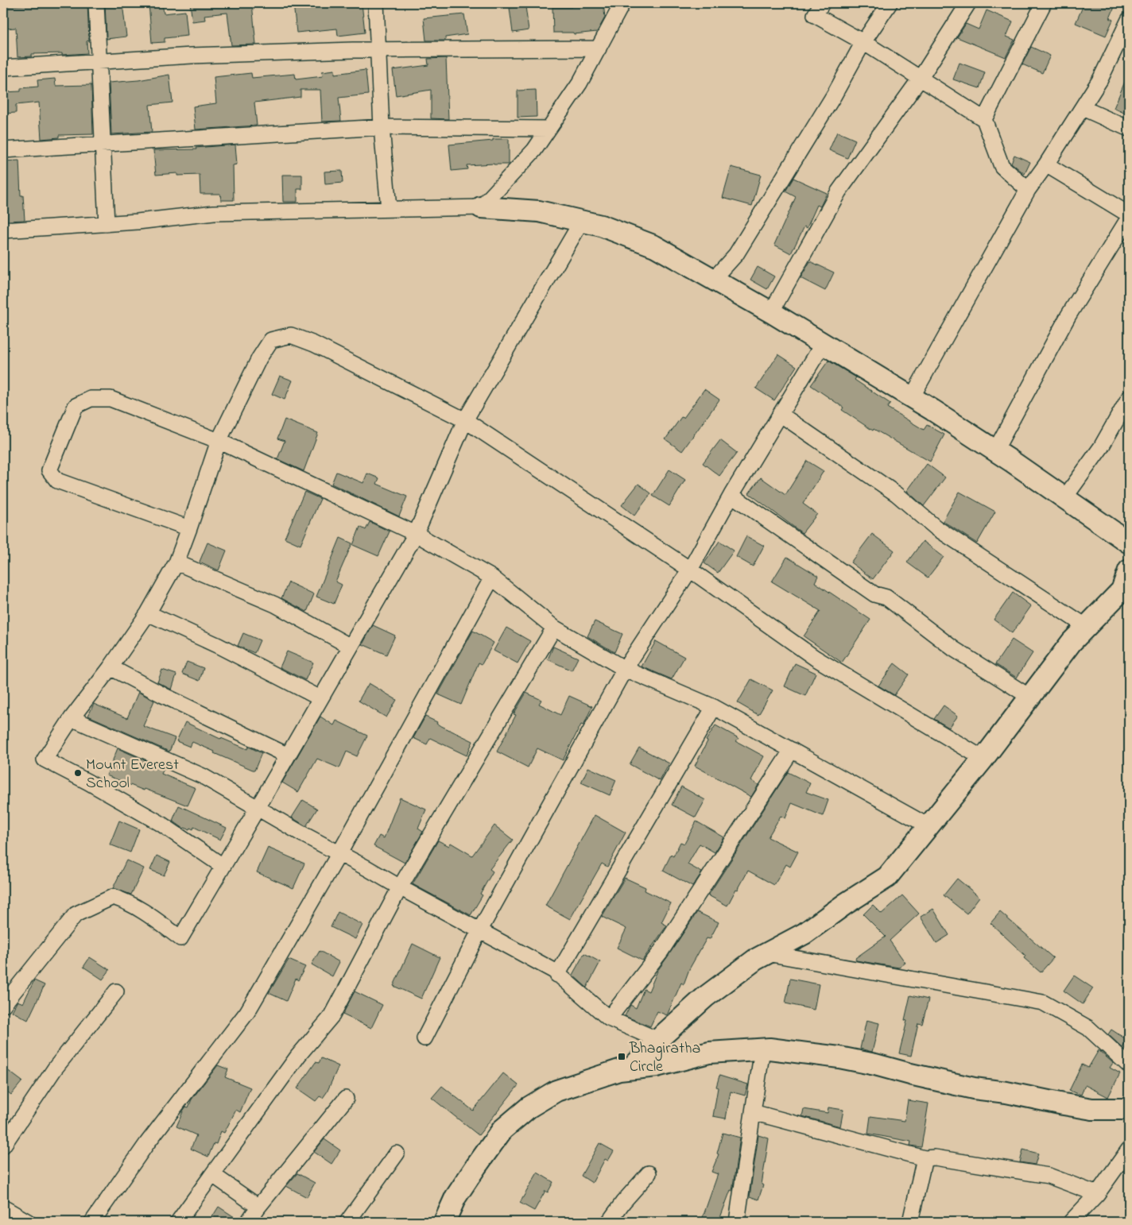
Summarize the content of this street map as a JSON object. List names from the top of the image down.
{
  "places": {
    "other": ["Mount Everest School"],
    "transit": ["Bhagiratha Circle"]
  }
}
